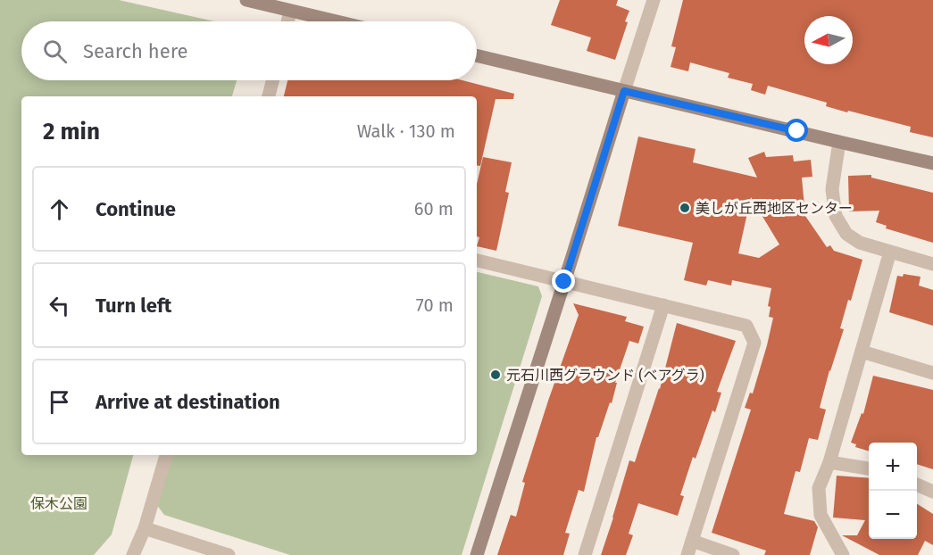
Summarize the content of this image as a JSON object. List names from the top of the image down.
{
  "parks": ["保木公園"],
  "places": ["美しが丘西地区センター", "元石川西グラウンド (ベアグラ)"],
  "north": "left",
  "page": {
    "search": "Search here",
    "heading": ["2 min", "Walk · 130 m"],
    "list": [
      ["Continue", "60 m"],
      ["Turn left", "70 m"],
      "Arrive at destination"
    ],
    "map_buttons": ["+", "−"]
  }
}
